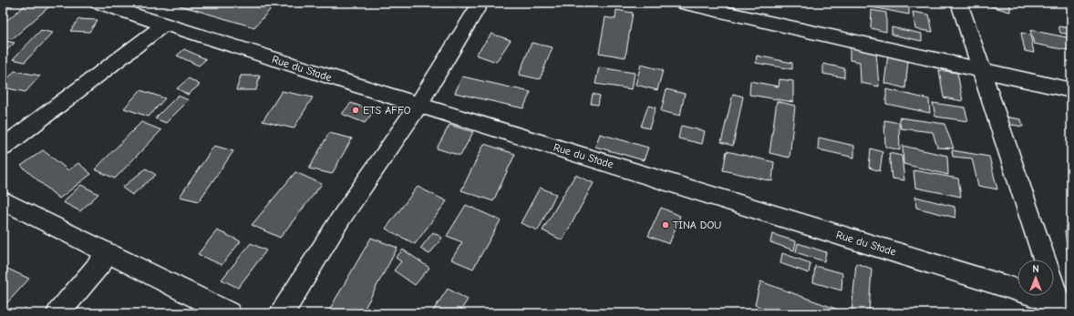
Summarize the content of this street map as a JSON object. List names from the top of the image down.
{
  "streets": {
    "street": ["Rue du Stade"]
  },
  "places": ["ETS AFFO", "TINA DOU"],
  "north": "top"
}
